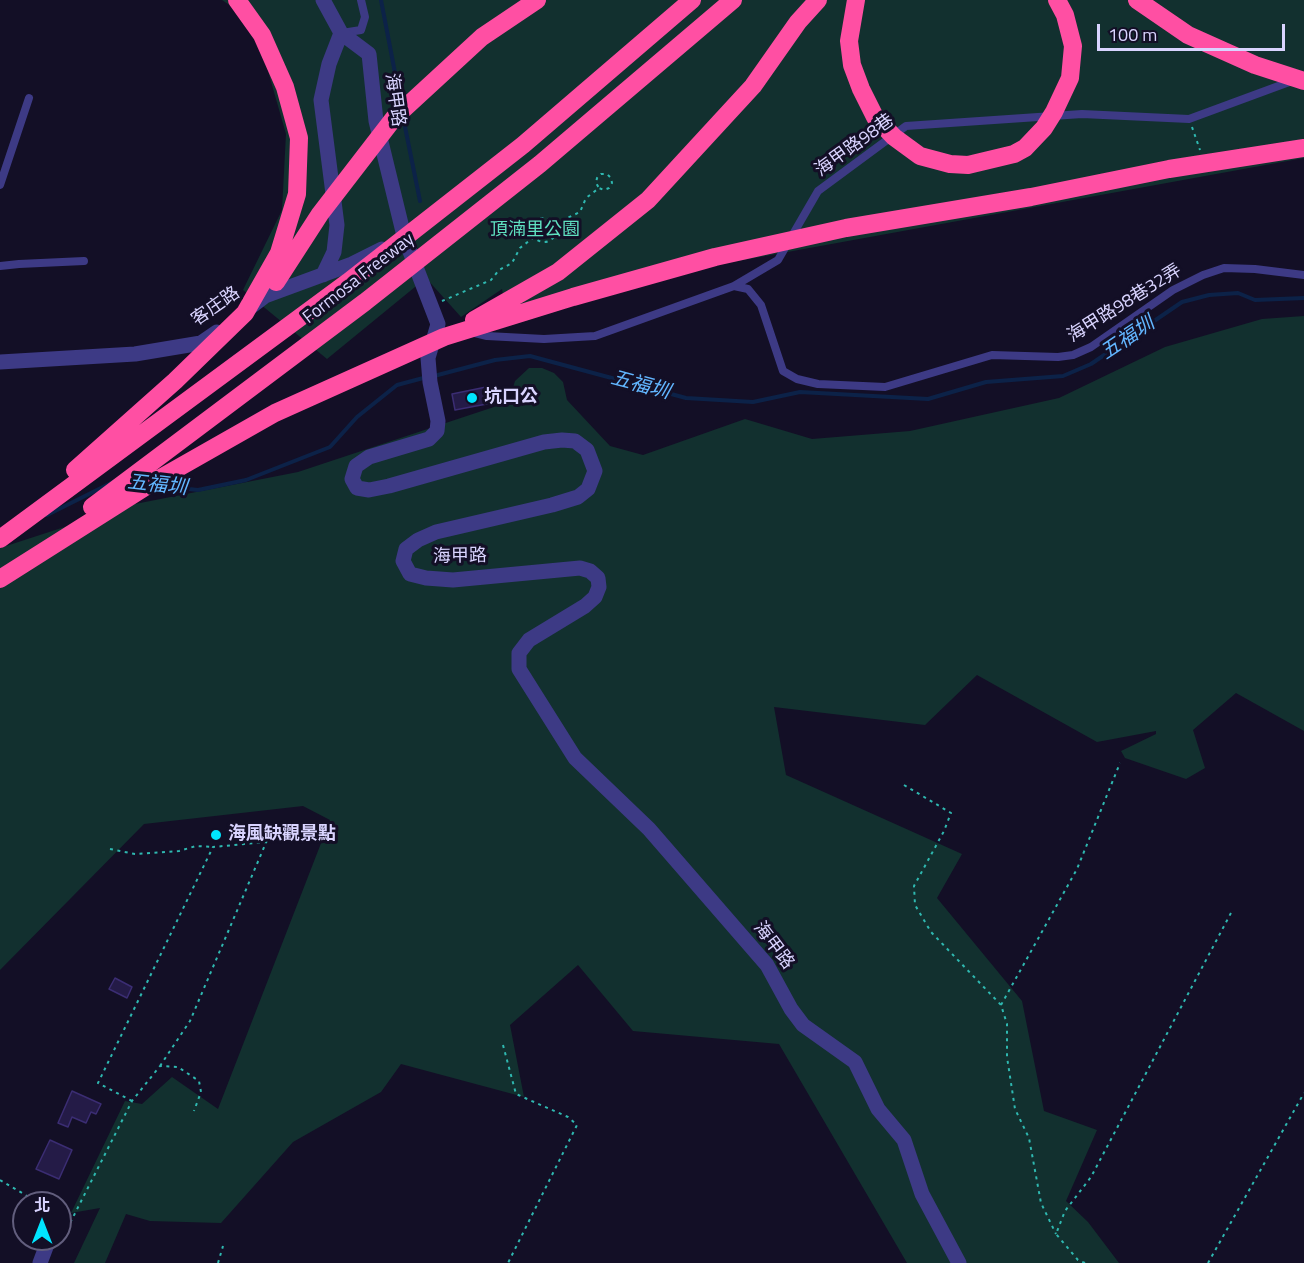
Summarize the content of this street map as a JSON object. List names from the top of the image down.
{
  "streets": {
    "highway": ["Formosa Freeway"],
    "street": ["海甲路", "客庄路"],
    "lane": ["海甲路98巷", "海甲路98巷32弄"]
  },
  "crossings": [
    ["海甲路", "海甲路98巷"],
    ["海甲路", "客庄路"],
    ["海甲路98巷", "海甲路98巷32弄"]
  ],
  "water": ["五福圳"],
  "parks": ["頂湳里公園"],
  "places": ["坑口公", "海風缺觀景點"],
  "scale_bar": "100 m",
  "north": "top"
}
